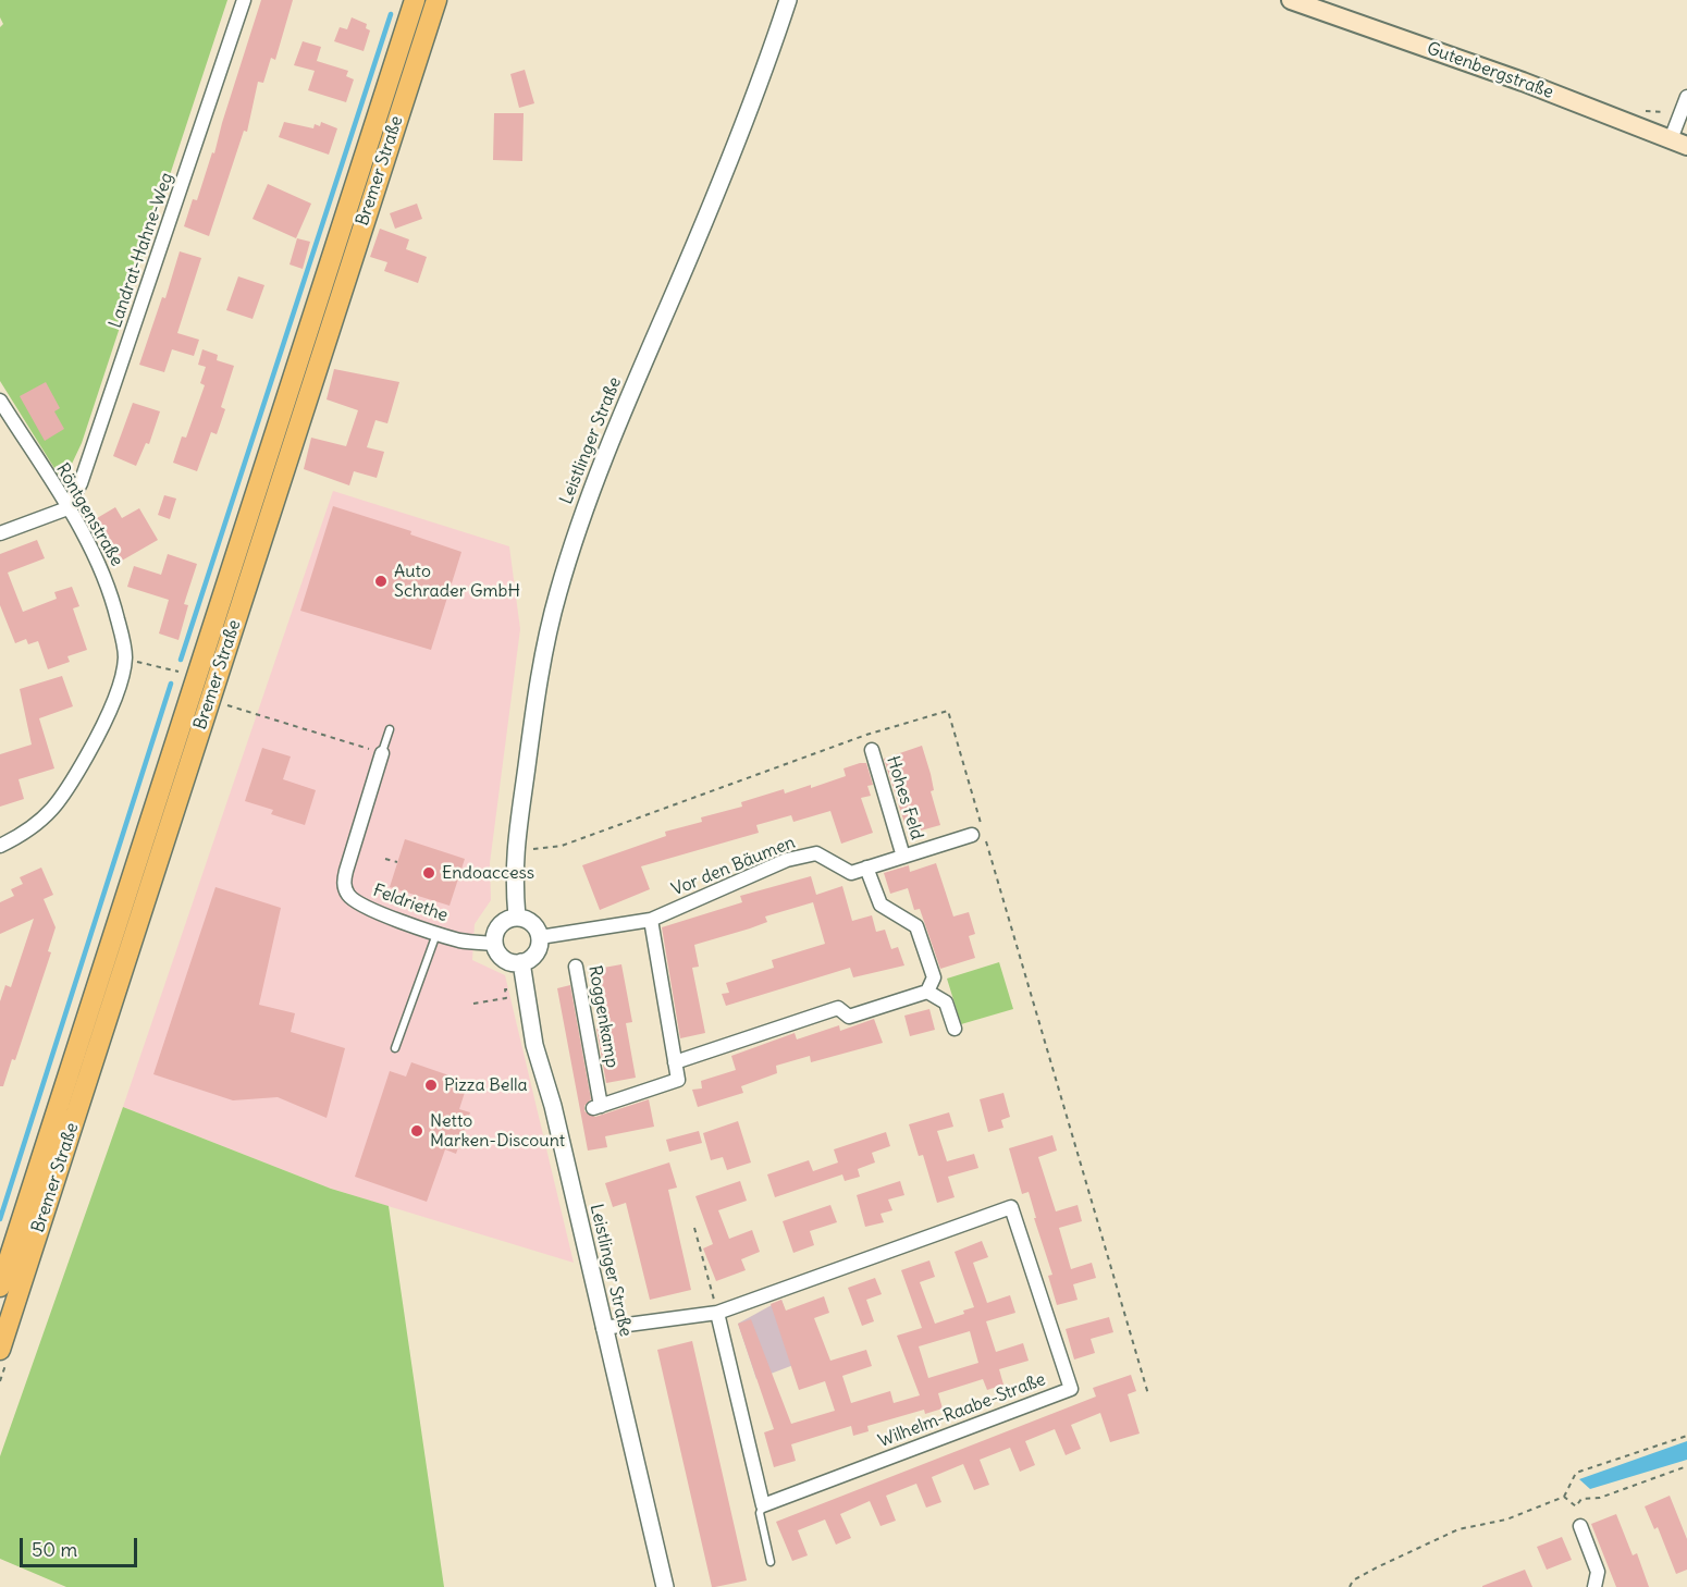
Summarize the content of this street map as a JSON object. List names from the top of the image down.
{
  "streets": {
    "main road": ["Gutenbergstraße", "Bremer Straße"],
    "street": [
      "Landrat-Hahne-Weg",
      "Leistlinger Straße",
      "Röntgenstraße",
      "Hohes Feld",
      "Vor den Bäumen",
      "Feldriethe",
      "Roggenkamp",
      "Wilhelm-Raabe-Straße"
    ]
  },
  "crossings": [
    ["Landrat-Hahne-Weg", "Röntgenstraße"],
    ["Leistlinger Straße", "Vor den Bäumen"],
    ["Leistlinger Straße", "Feldriethe"],
    ["Leistlinger Straße", "Wilhelm-Raabe-Straße"],
    ["Hohes Feld", "Vor den Bäumen"],
    ["Vor den Bäumen", "Feldriethe"]
  ],
  "places": [
    "Auto Schrader GmbH",
    "Endoaccess",
    "Pizza Bella",
    "Netto Marken-Discount"
  ],
  "scale_bar": "50 m"
}
